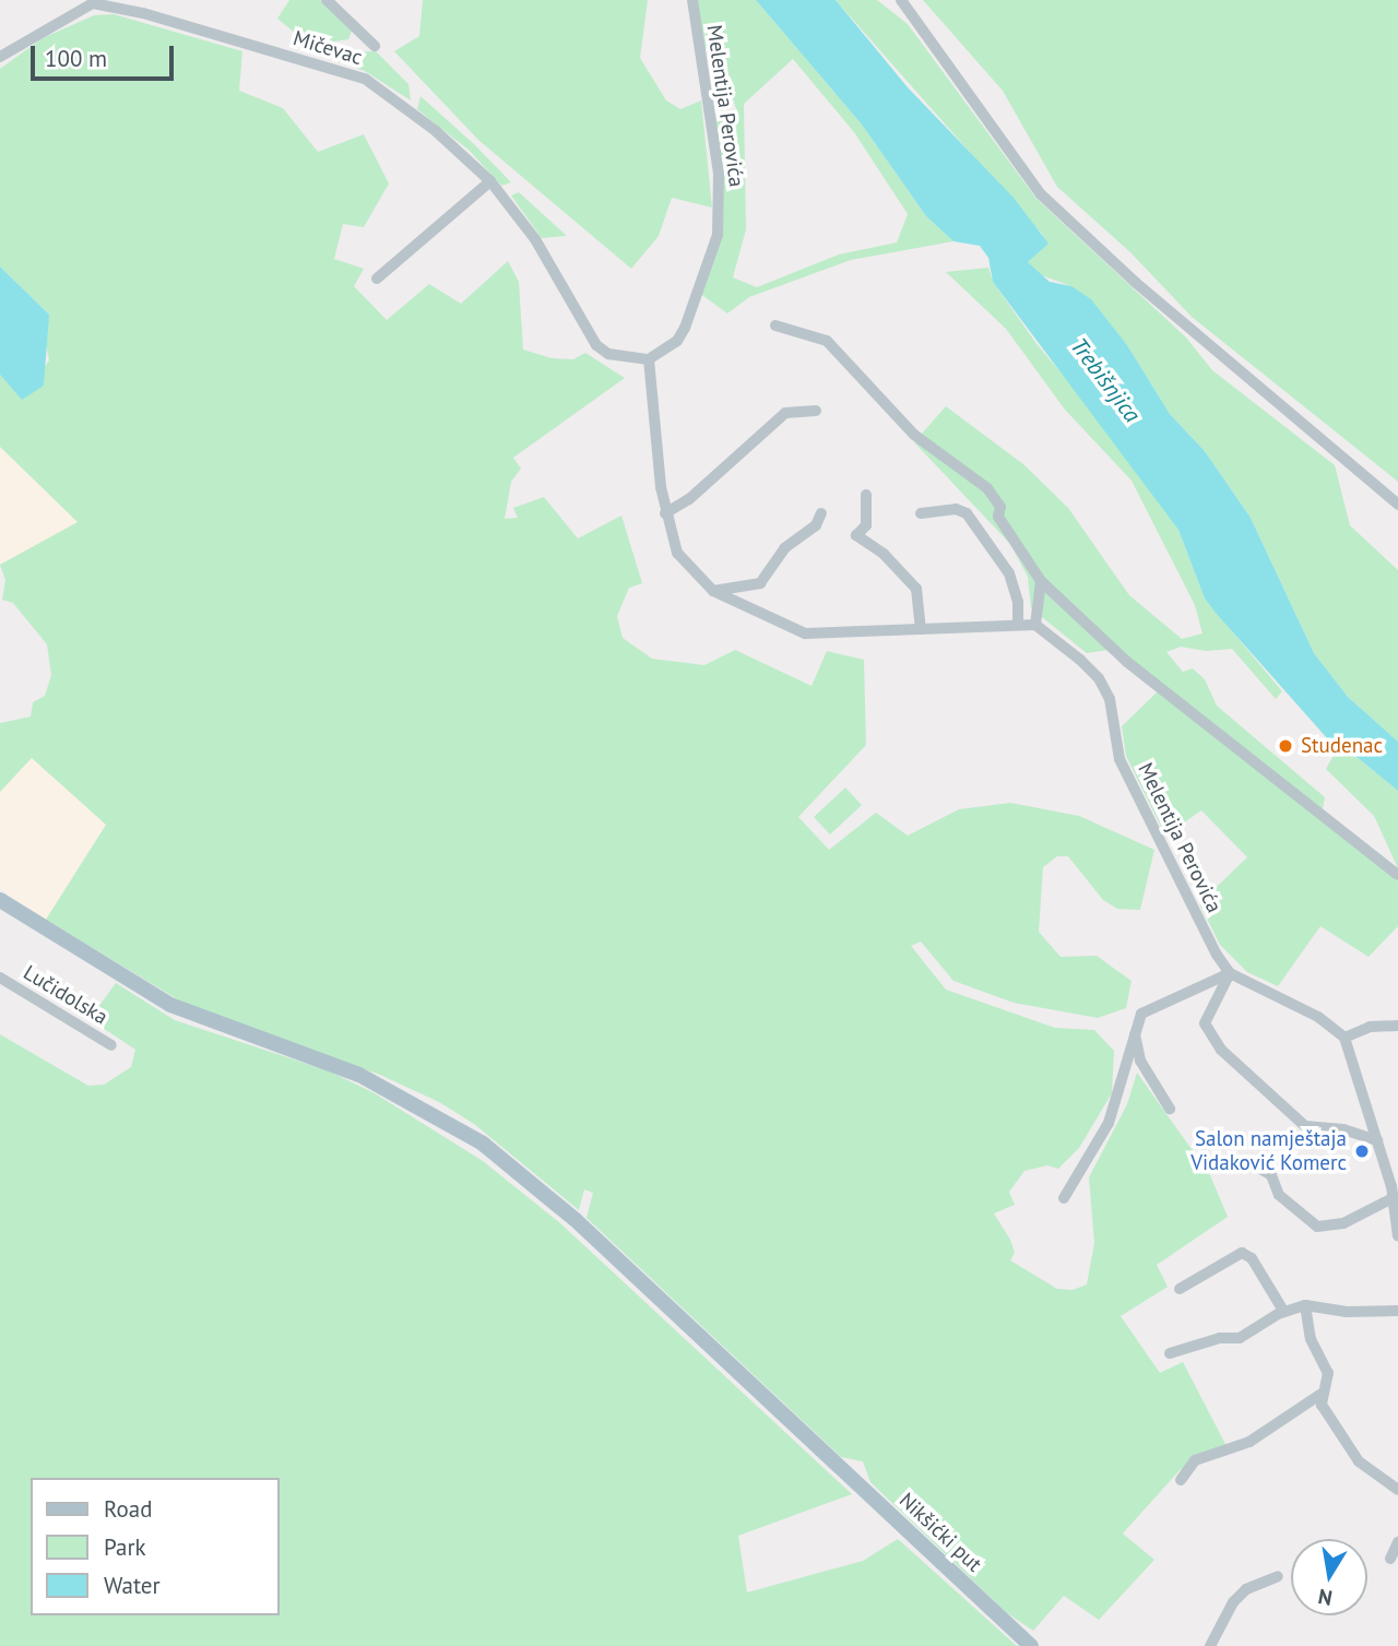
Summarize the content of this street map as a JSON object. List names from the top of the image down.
{
  "streets": {
    "main road": ["Nikšićki put"],
    "street": ["Mičevac", "Melentija Perovića", "Lučidolska"]
  },
  "crossings": [
    ["Mičevac", "Melentija Perovića"]
  ],
  "water": ["Trebišnjica"],
  "places": ["Studenac", "Salon namještaja Vidaković Komerc"],
  "legend": ["Road", "Park", "Water"],
  "scale_bar": "100 m",
  "north": "bottom"
}
